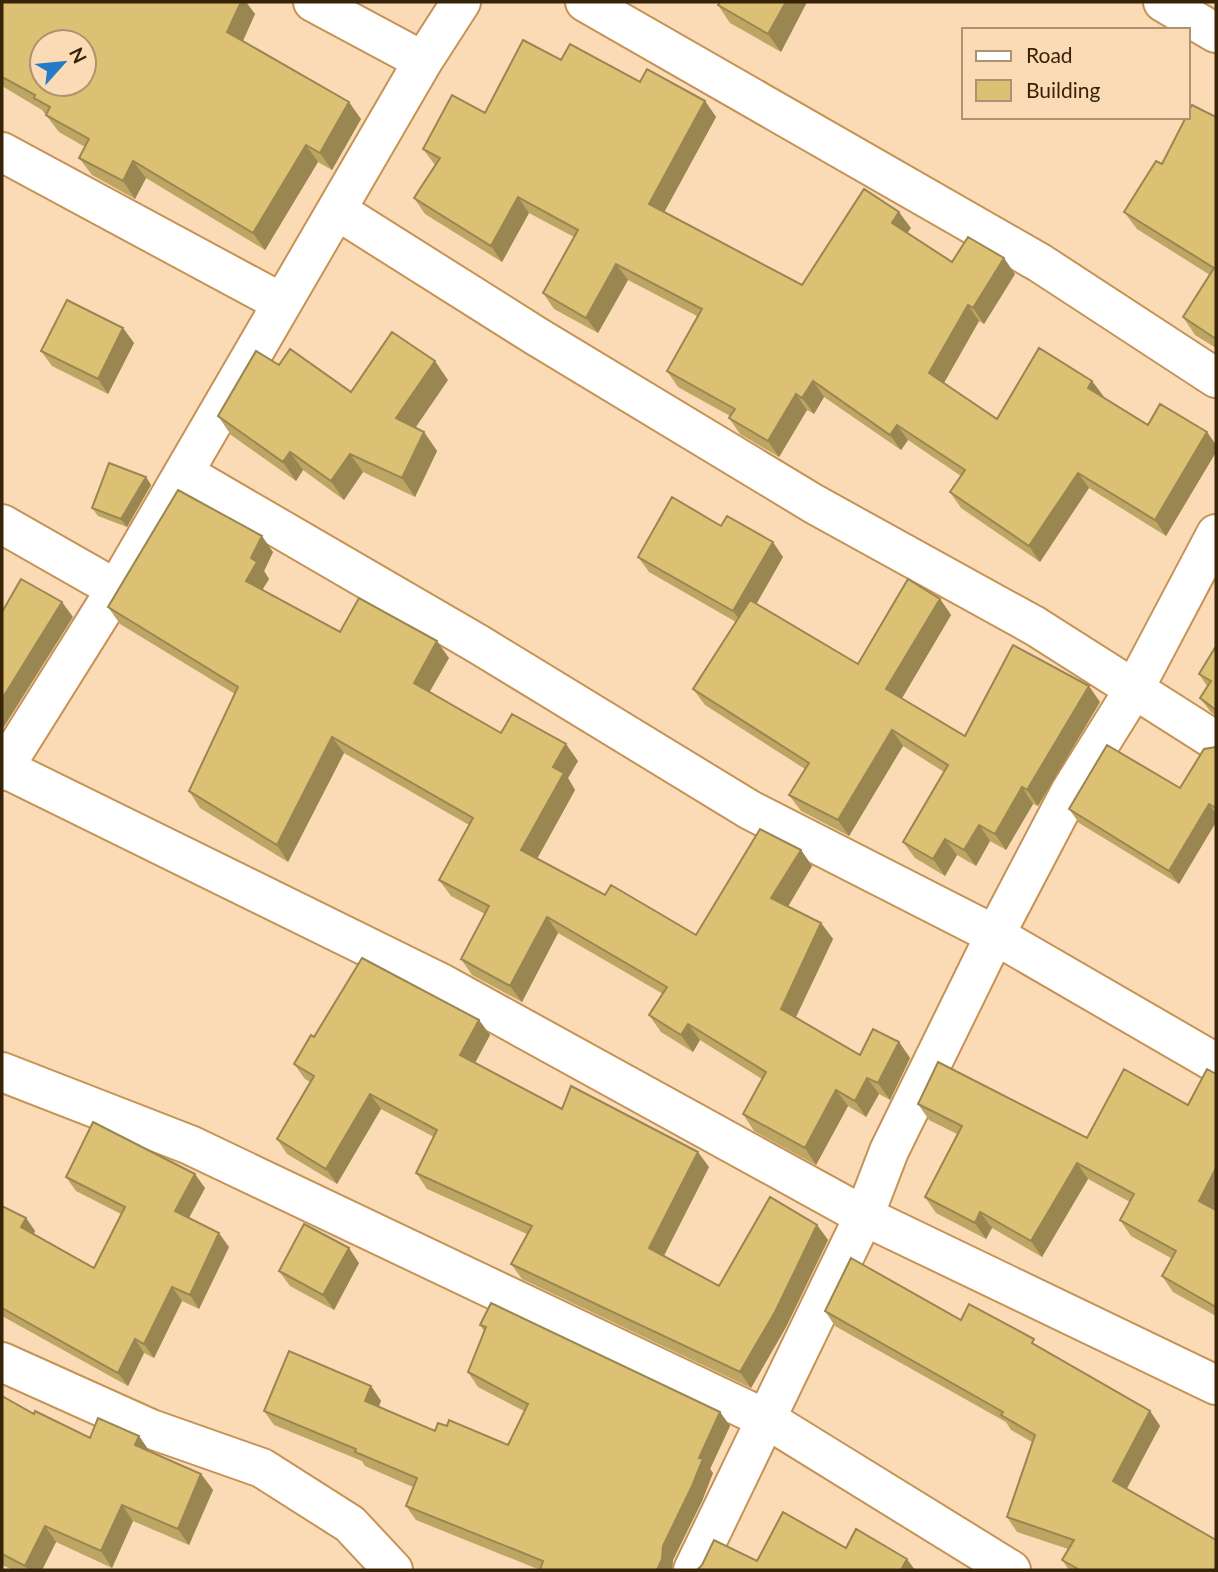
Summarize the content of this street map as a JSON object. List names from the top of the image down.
{
  "legend": ["Road", "Building"],
  "north": "top right"
}
